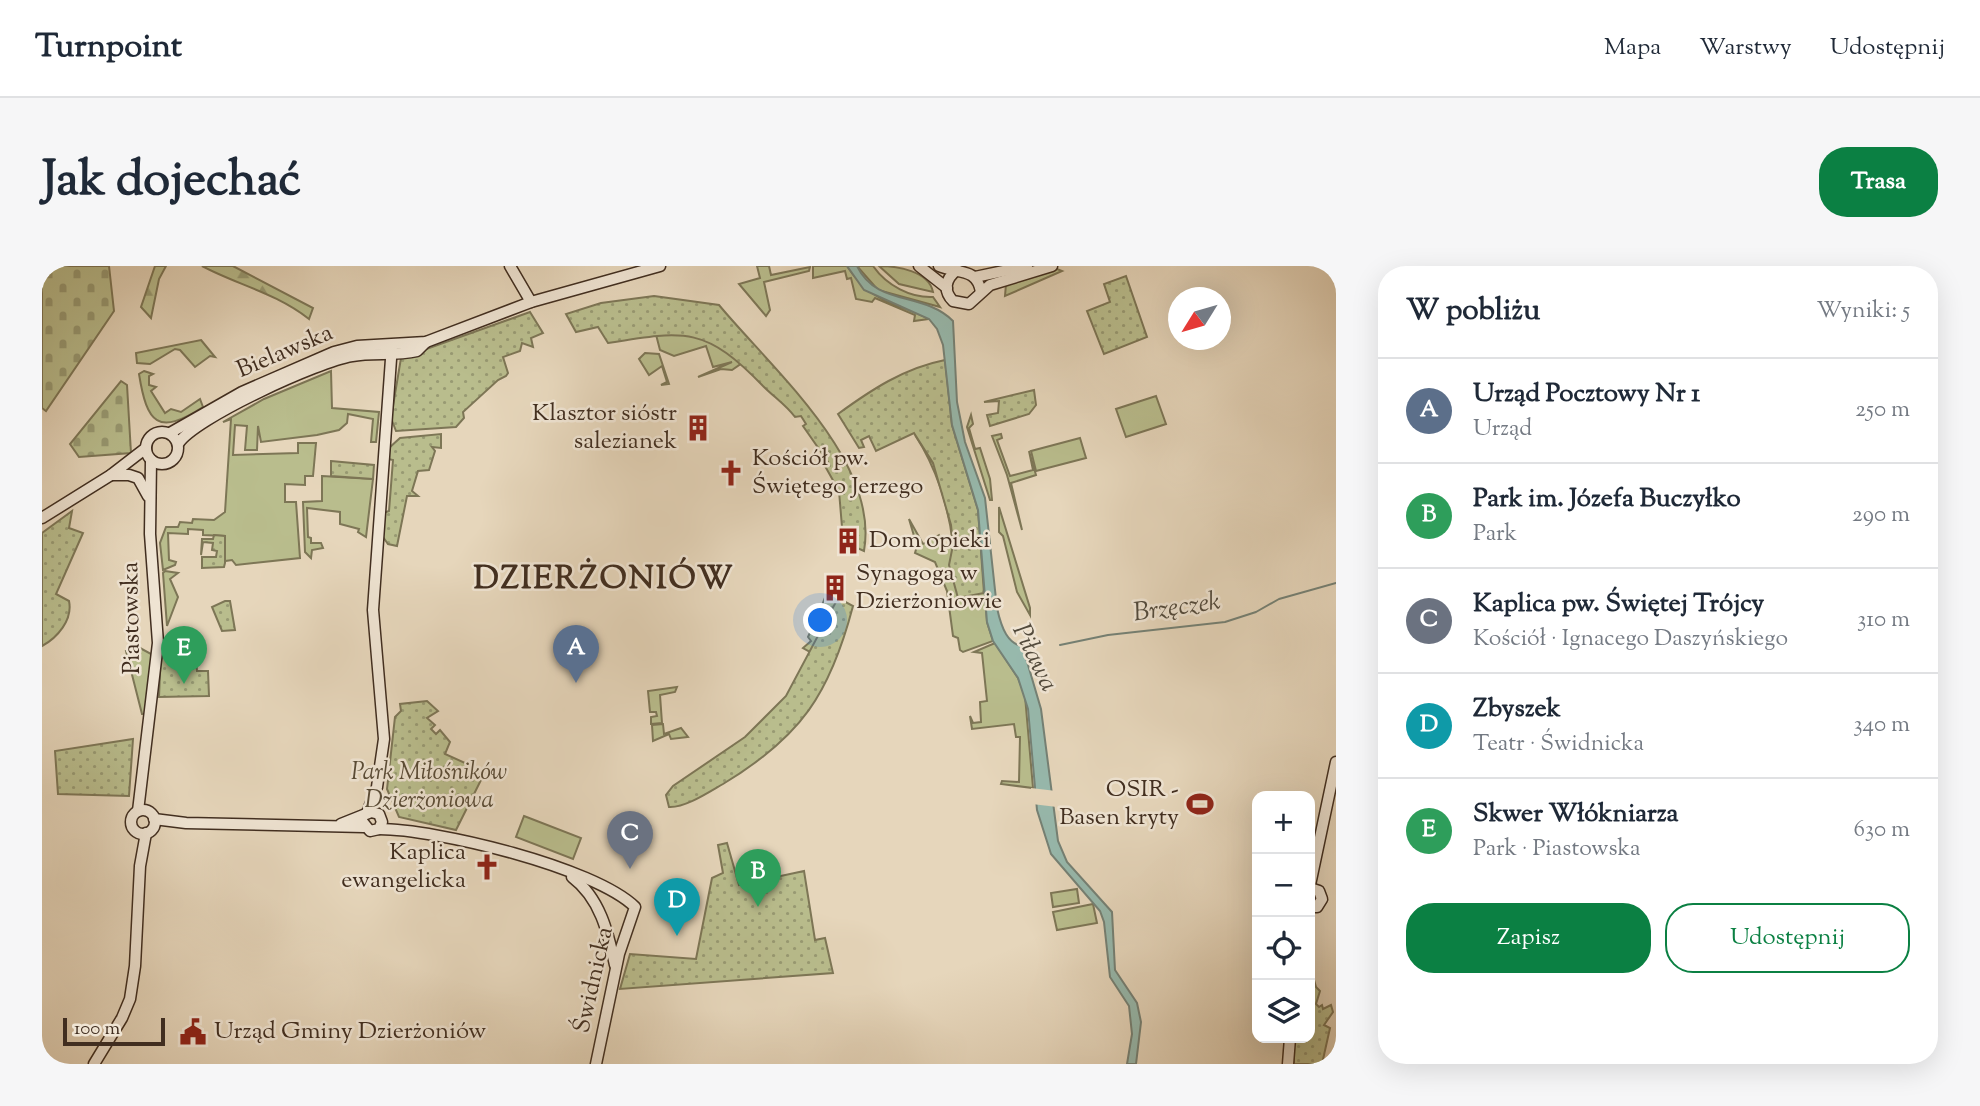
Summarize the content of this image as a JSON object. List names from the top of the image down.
{
  "streets": {
    "street": ["Bielawska", "Piastowska", "Świdnicka"]
  },
  "crossings": [
    ["Bielawska", "Piastowska"]
  ],
  "districts": ["DZIERŻONIÓW"],
  "water": ["Brzęczek", "Piława"],
  "parks": ["Park Miłośników Dzierżoniowa"],
  "places": {
    "building": ["Klasztor sióstr salezianek", "Dom opieki", "Synagoga w Dzierżoniowie"],
    "church": ["Kościół pw. Świętego Jerzego", "Kaplica ewangelicka"],
    "sports": ["OSIR - Basen kryty"],
    "public building": ["Urząd Gminy Dzierżoniów"]
  },
  "scale_bar": "100 m",
  "north": "bottom left",
  "page": {
    "header": "Turnpoint",
    "nav": ["Mapa", "Warstwy", "Udostępnij"],
    "title": "Jak dojechać",
    "buttons": [
      "Trasa",
      ["Zapisz", "Udostępnij"]
    ],
    "heading": ["W pobliżu", "Wyniki: 5"],
    "list": [
      {
        "mark": "A",
        "name": "Urząd Pocztowy Nr 1",
        "note": "Urząd",
        "value": "250 m"
      },
      {
        "mark": "B",
        "name": "Park im. Józefa Buczyłko",
        "note": "Park",
        "value": "290 m"
      },
      {
        "mark": "C",
        "name": "Kaplica pw. Świętej Trójcy",
        "note": "Kościół · Ignacego Daszyńskiego",
        "value": "310 m"
      },
      {
        "mark": "D",
        "name": "Zbyszek",
        "note": "Teatr · Świdnicka",
        "value": "340 m"
      },
      {
        "mark": "E",
        "name": "Skwer Włókniarza",
        "note": "Park · Piastowska",
        "value": "630 m"
      }
    ],
    "pins": [
      "A",
      "E",
      "C",
      "B",
      "D"
    ],
    "map_buttons": ["+", "−"],
    "scale": "100 m"
  }
}
